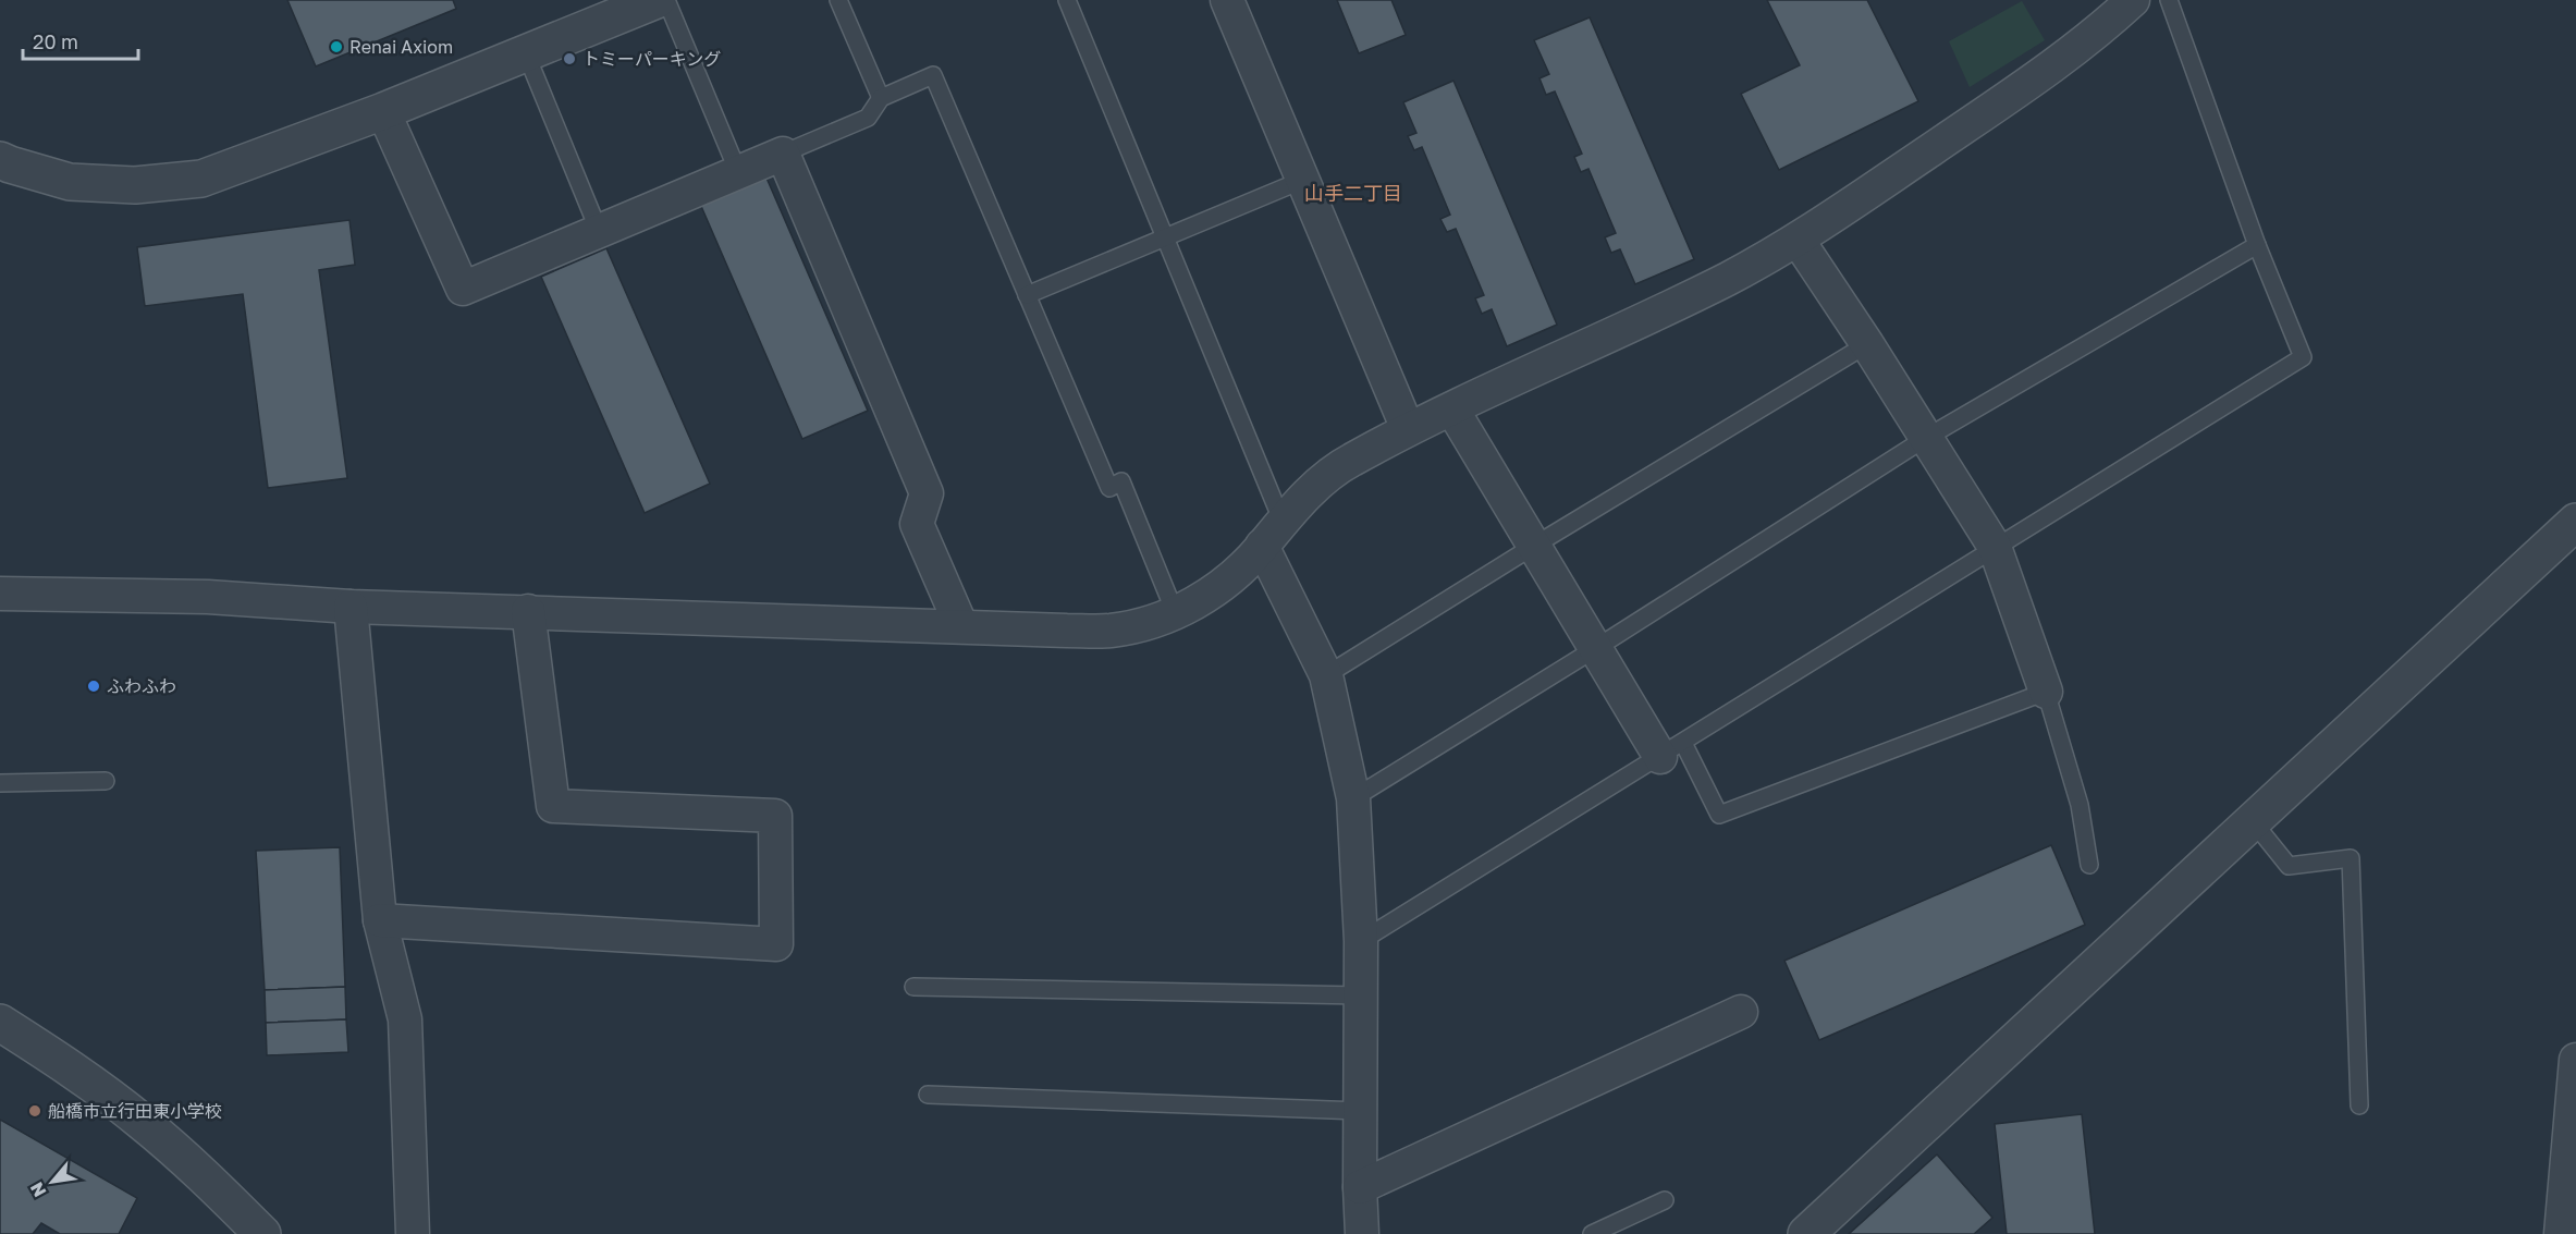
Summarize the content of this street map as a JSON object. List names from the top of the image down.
{
  "districts": ["山手二丁目"],
  "places": [
    "Renai Axiom",
    "トミーパーキング",
    "ふわふわ",
    "船橋市立行田東小学校"
  ],
  "scale_bar": "20 m",
  "north": "bottom left"
}
